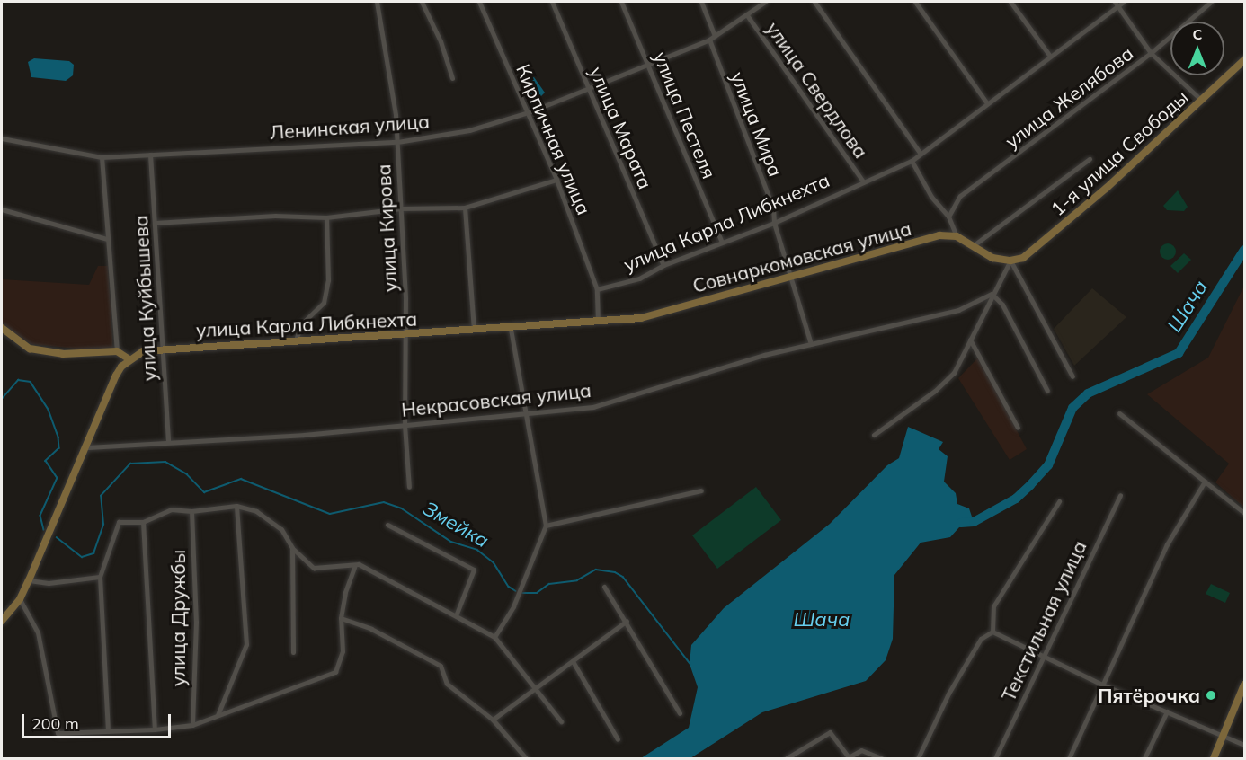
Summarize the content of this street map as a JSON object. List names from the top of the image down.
{
  "streets": {
    "street": [
      "улица Свердлова",
      "улица Желябова",
      "улица Пестеля",
      "улица Мира",
      "Ленинская улица",
      "улица Марата",
      "Кирпичная улица",
      "1-я улица Свободы",
      "улица Карла Либкнехта",
      "улица Кирова",
      "Совнаркомовская улица",
      "улица Куйбышева",
      "Некрасовская улица",
      "улица Дружбы",
      "Текстильная улица"
    ]
  },
  "crossings": [
    ["улица Свердлова", "Ленинская улица"],
    ["улица Свердлова", "улица Карла Либкнехта"],
    ["улица Пестеля", "Ленинская улица"],
    ["улица Пестеля", "улица Карла Либкнехта"],
    ["улица Мира", "Ленинская улица"],
    ["улица Мира", "улица Карла Либкнехта"],
    ["улица Мира", "Совнаркомовская улица"],
    ["улица Мира", "Некрасовская улица"],
    ["Ленинская улица", "улица Марата"],
    ["Ленинская улица", "Кирпичная улица"],
    ["Ленинская улица", "улица Кирова"],
    ["Ленинская улица", "улица Куйбышева"],
    ["улица Марата", "улица Карла Либкнехта"],
    ["Кирпичная улица", "улица Карла Либкнехта"],
    ["улица Карла Либкнехта", "улица Кирова"],
    ["улица Карла Либкнехта", "Совнаркомовская улица"],
    ["улица Карла Либкнехта", "улица Куйбышева"],
    ["улица Кирова", "Некрасовская улица"],
    ["улица Куйбышева", "Некрасовская улица"]
  ],
  "water": ["Шача", "Змейка"],
  "places": ["Пятёрочка"],
  "scale_bar": "200 m",
  "north": "top"
}
